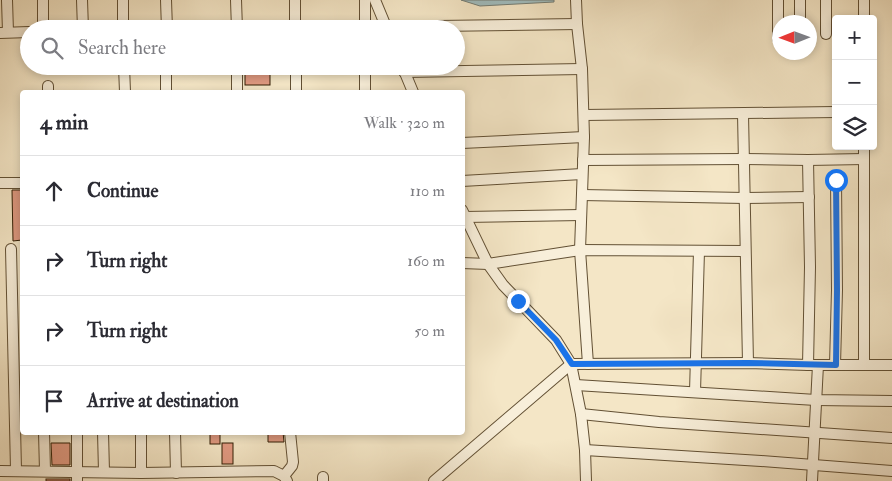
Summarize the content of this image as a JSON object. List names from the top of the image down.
{
  "north": "left",
  "page": {
    "map_buttons": ["+", "−"],
    "search": "Search here",
    "heading": ["4 min", "Walk · 320 m"],
    "list": [
      ["Continue", "110 m"],
      ["Turn right", "160 m"],
      ["Turn right", "50 m"],
      "Arrive at destination"
    ]
  }
}
